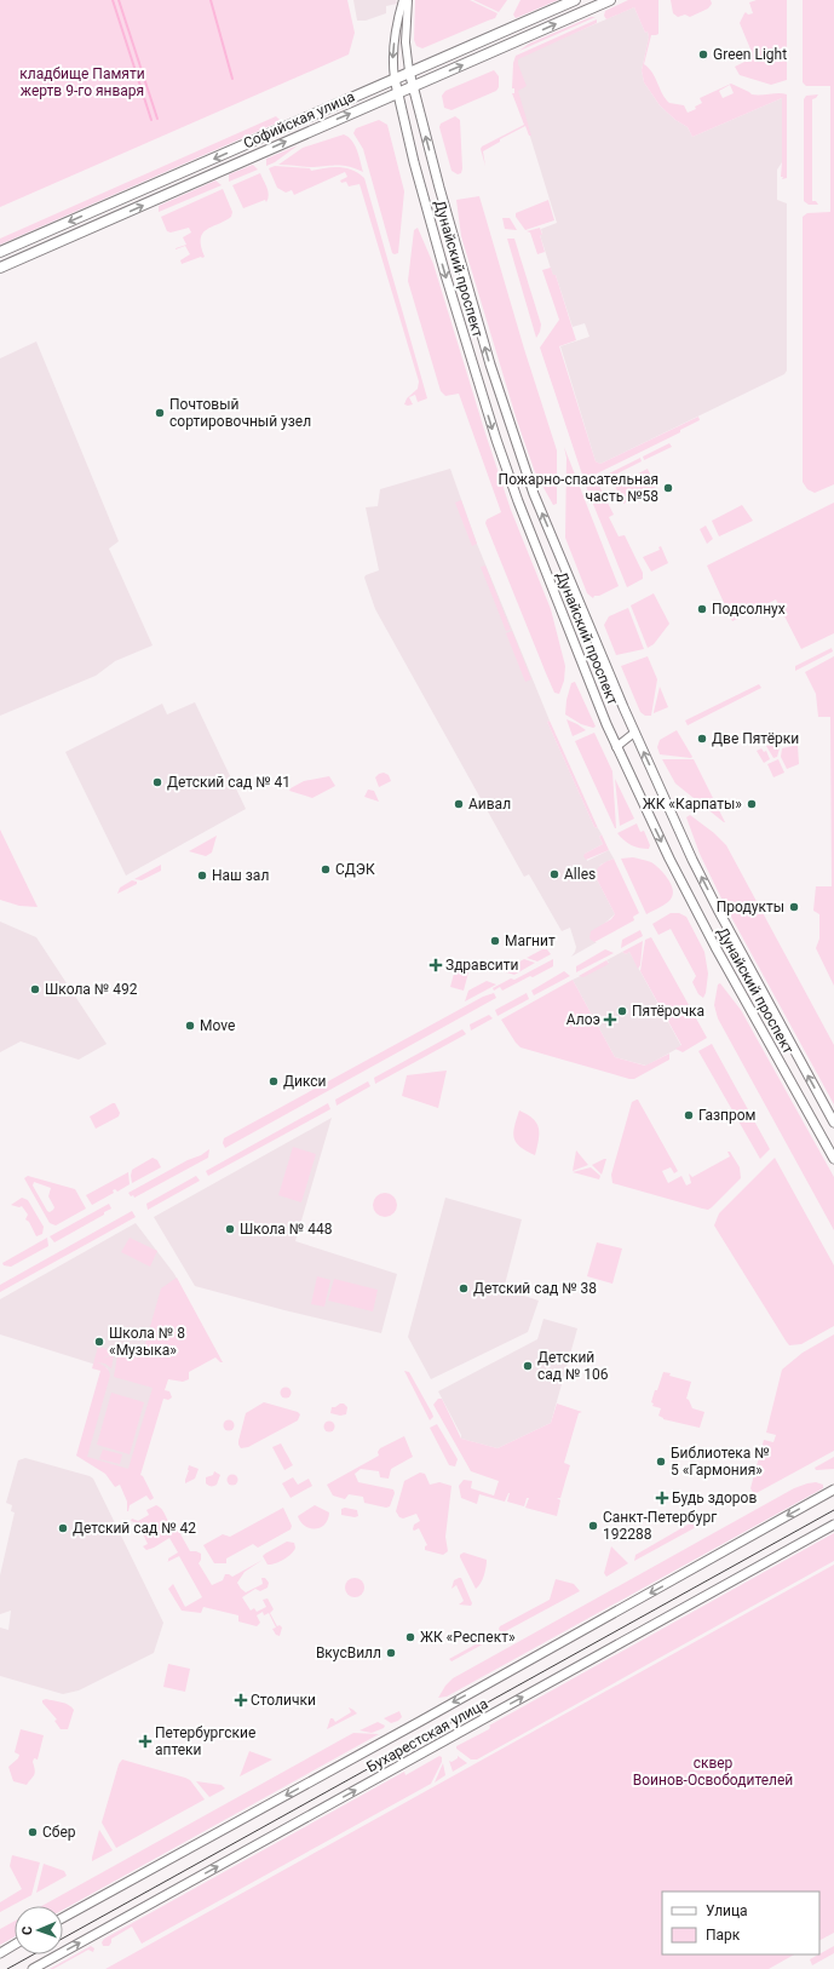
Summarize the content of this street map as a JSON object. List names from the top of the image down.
{
  "streets": {
    "main road": ["Софийская улица", "Дунайский проспект", "Бухарестская улица"]
  },
  "crossings": [
    ["Софийская улица", "Дунайский проспект"]
  ],
  "parks": ["кладбище Памяти жертв 9-го января", "сквер Воинов-Освободителей"],
  "places": {
    "other": [
      "Green Light",
      "Почтовый сортировочный узел",
      "Пожарно-спасательная часть №58",
      "Подсолнух",
      "Две Пятёрки",
      "Детский сад № 41",
      "Аивал",
      "ЖК «Карпаты»",
      "СДЭК",
      "Alles",
      "Наш зал",
      "Продукты",
      "Магнит",
      "Школа № 492",
      "Пятёрочка",
      "Move",
      "Дикси",
      "Газпром",
      "Школа № 448",
      "Детский сад № 38",
      "Школа № 8 «Музыка»",
      "Детский сад № 106",
      "Библиотека № 5 «Гармония»",
      "Санкт-Петербург 192288",
      "Детский сад № 42",
      "ЖК «Респект»",
      "ВкусВилл",
      "Сбер"
    ],
    "health": [
      "Здравсити",
      "Алоэ",
      "Будь здоров",
      "Столички",
      "Петербургские аптеки"
    ]
  },
  "legend": ["Улица", "Парк"],
  "north": "left"
}
